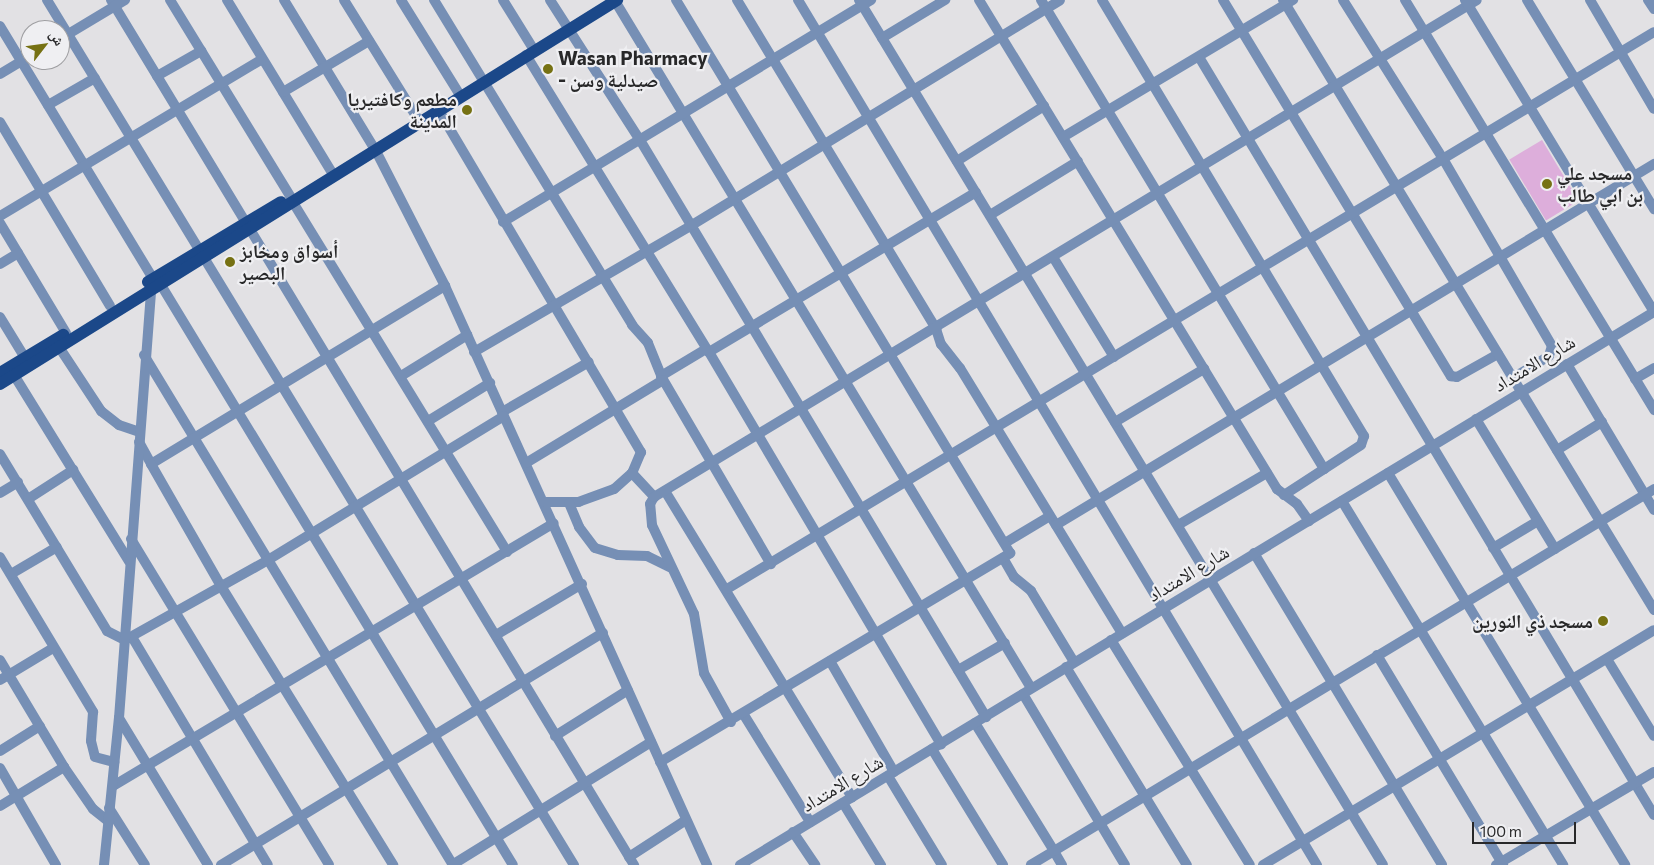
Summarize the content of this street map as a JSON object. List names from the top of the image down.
{
  "streets": {
    "street": ["شارع الامتداد"]
  },
  "places": [
    "Wasan Pharmacy - صيدلية وسن",
    "مطعم وكافتيريا المدينة",
    "مسجد علي بن ابي طالب",
    "أسواق ومخابز البصير",
    "مسجد ذي النورين"
  ],
  "scale_bar": "100 m",
  "north": "top right"
}
